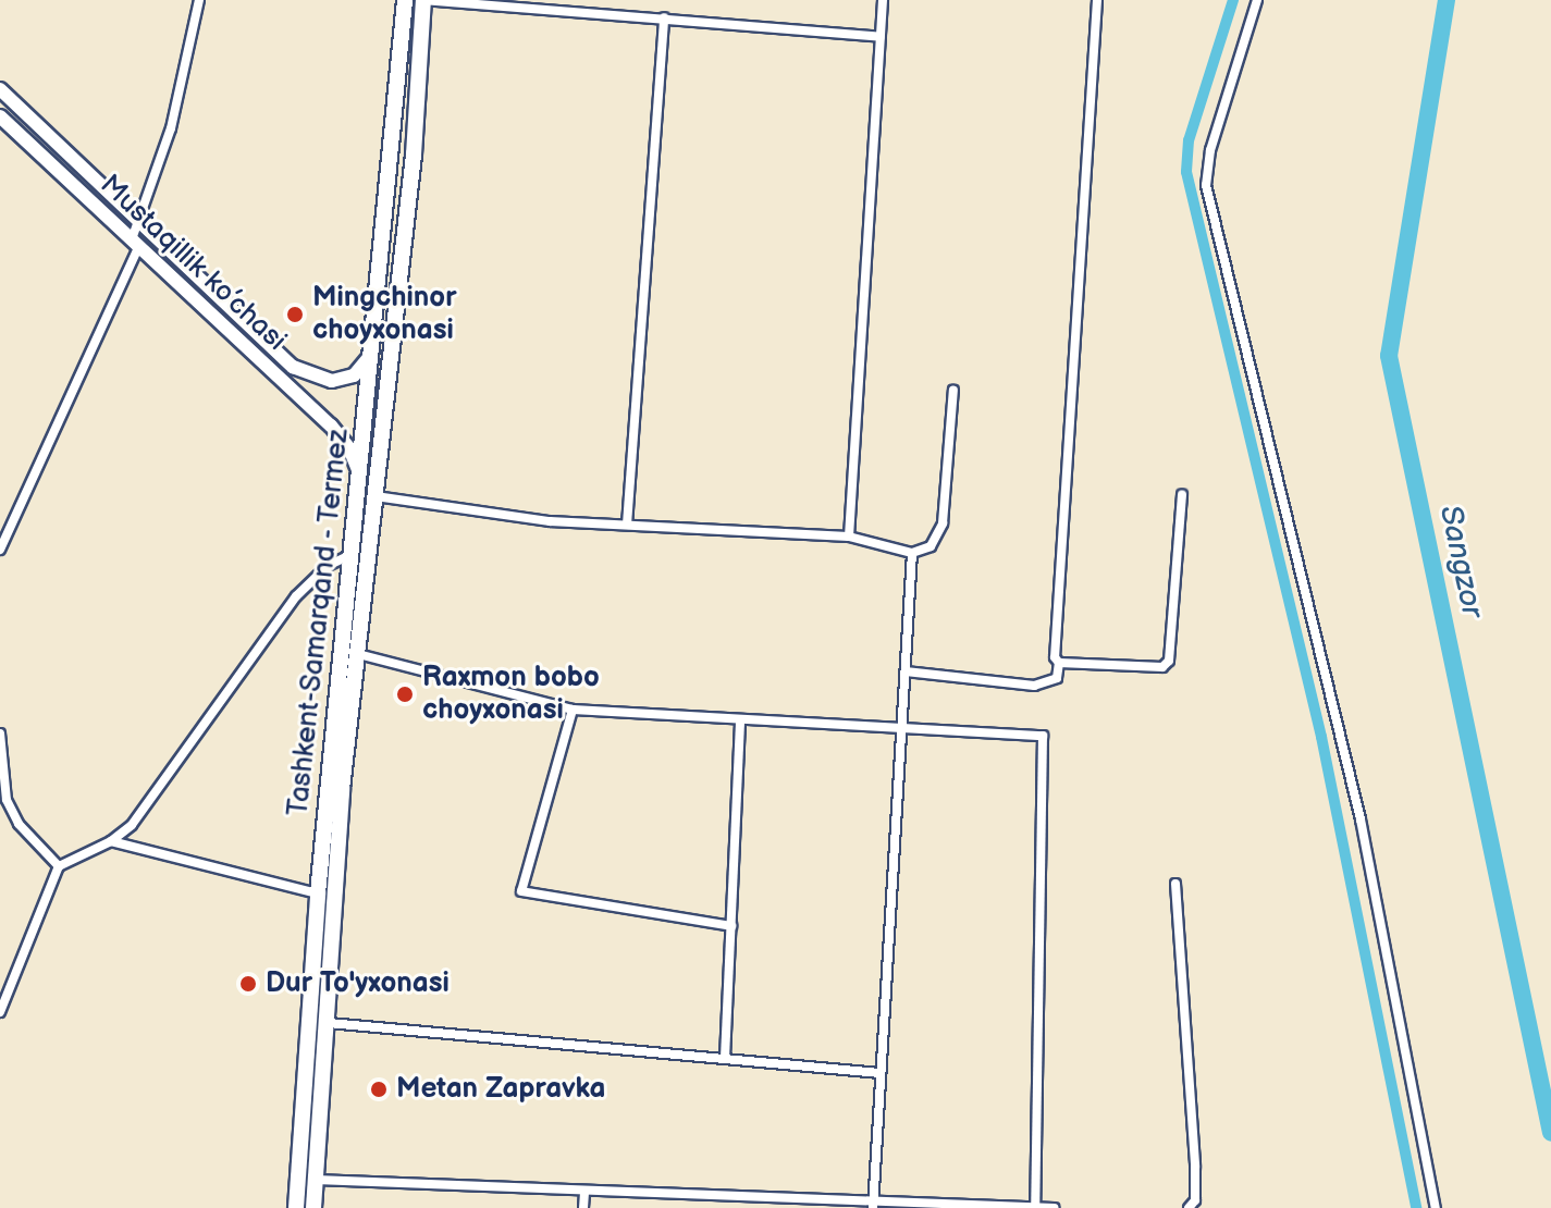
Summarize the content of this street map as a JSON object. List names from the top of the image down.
{
  "streets": {
    "highway": ["Tashkent-Samarqand - Termez"],
    "main road": ["Mustaqillik ko’chasi"]
  },
  "crossings": [
    ["Mustaqillik ko’chasi", "Tashkent-Samarqand - Termez"]
  ],
  "water": ["Sangzor"],
  "places": [
    "Mingchinor choyxonasi",
    "Raxmon bobo choyxonasi",
    "Dur To'yxonasi",
    "Metan Zapravka"
  ]
}
